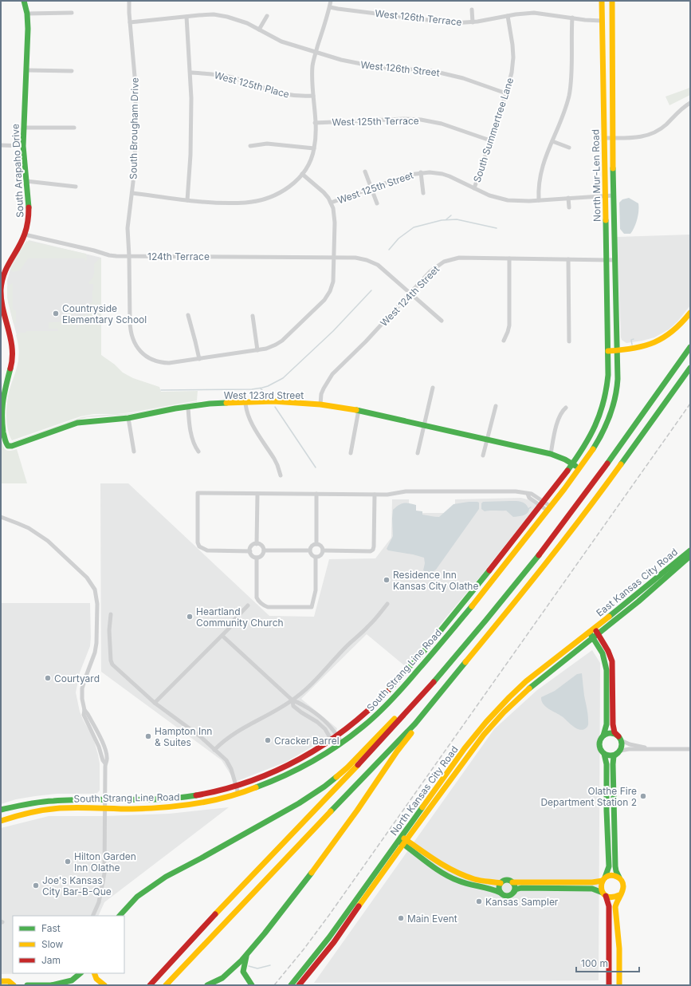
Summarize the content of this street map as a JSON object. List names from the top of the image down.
{
  "streets": {
    "main road": [
      "South Arapaho Drive",
      "North Mur-Len Road",
      "West 123rd Street",
      "East Kansas City Road",
      "South Strang Line Road",
      "North Kansas City Road"
    ],
    "street": [
      "West 126th Terrace",
      "West 126th Street",
      "West 125th Place",
      "West 125th Terrace",
      "South Brougham Drive",
      "South Summertree Lane",
      "West 125th Street",
      "124th Terrace",
      "West 124th Street"
    ]
  },
  "crossings": [
    ["West 126th Terrace", "South Summertree Lane"],
    ["West 126th Terrace", "North Mur-Len Road"],
    ["West 126th Street", "South Brougham Drive"],
    ["West 126th Street", "South Summertree Lane"],
    ["West 125th Terrace", "South Summertree Lane"],
    ["South Brougham Drive", "West 125th Street"],
    ["South Brougham Drive", "124th Terrace"],
    ["South Summertree Lane", "West 125th Street"],
    ["South Arapaho Drive", "124th Terrace"],
    ["South Arapaho Drive", "West 123rd Street"],
    ["North Mur-Len Road", "West 125th Street"],
    ["North Mur-Len Road", "West 124th Street"],
    ["North Mur-Len Road", "South Strang Line Road"],
    ["124th Terrace", "West 124th Street"],
    ["West 124th Street", "West 123rd Street"],
    ["West 123rd Street", "South Strang Line Road"],
    ["East Kansas City Road", "North Kansas City Road"]
  ],
  "places": [
    "Countryside Elementary School",
    "Residence Inn Kansas City Olathe",
    "Heartland Community Church",
    "Courtyard",
    "Hampton Inn & Suites",
    "Cracker Barrel",
    "Olathe Fire Department Station 2",
    "Hilton Garden Inn Olathe",
    "Joe's Kansas City Bar-B-Que",
    "Kansas Sampler",
    "Main Event"
  ],
  "legend": ["Fast", "Slow", "Jam"],
  "scale_bar": "100 m"
}
